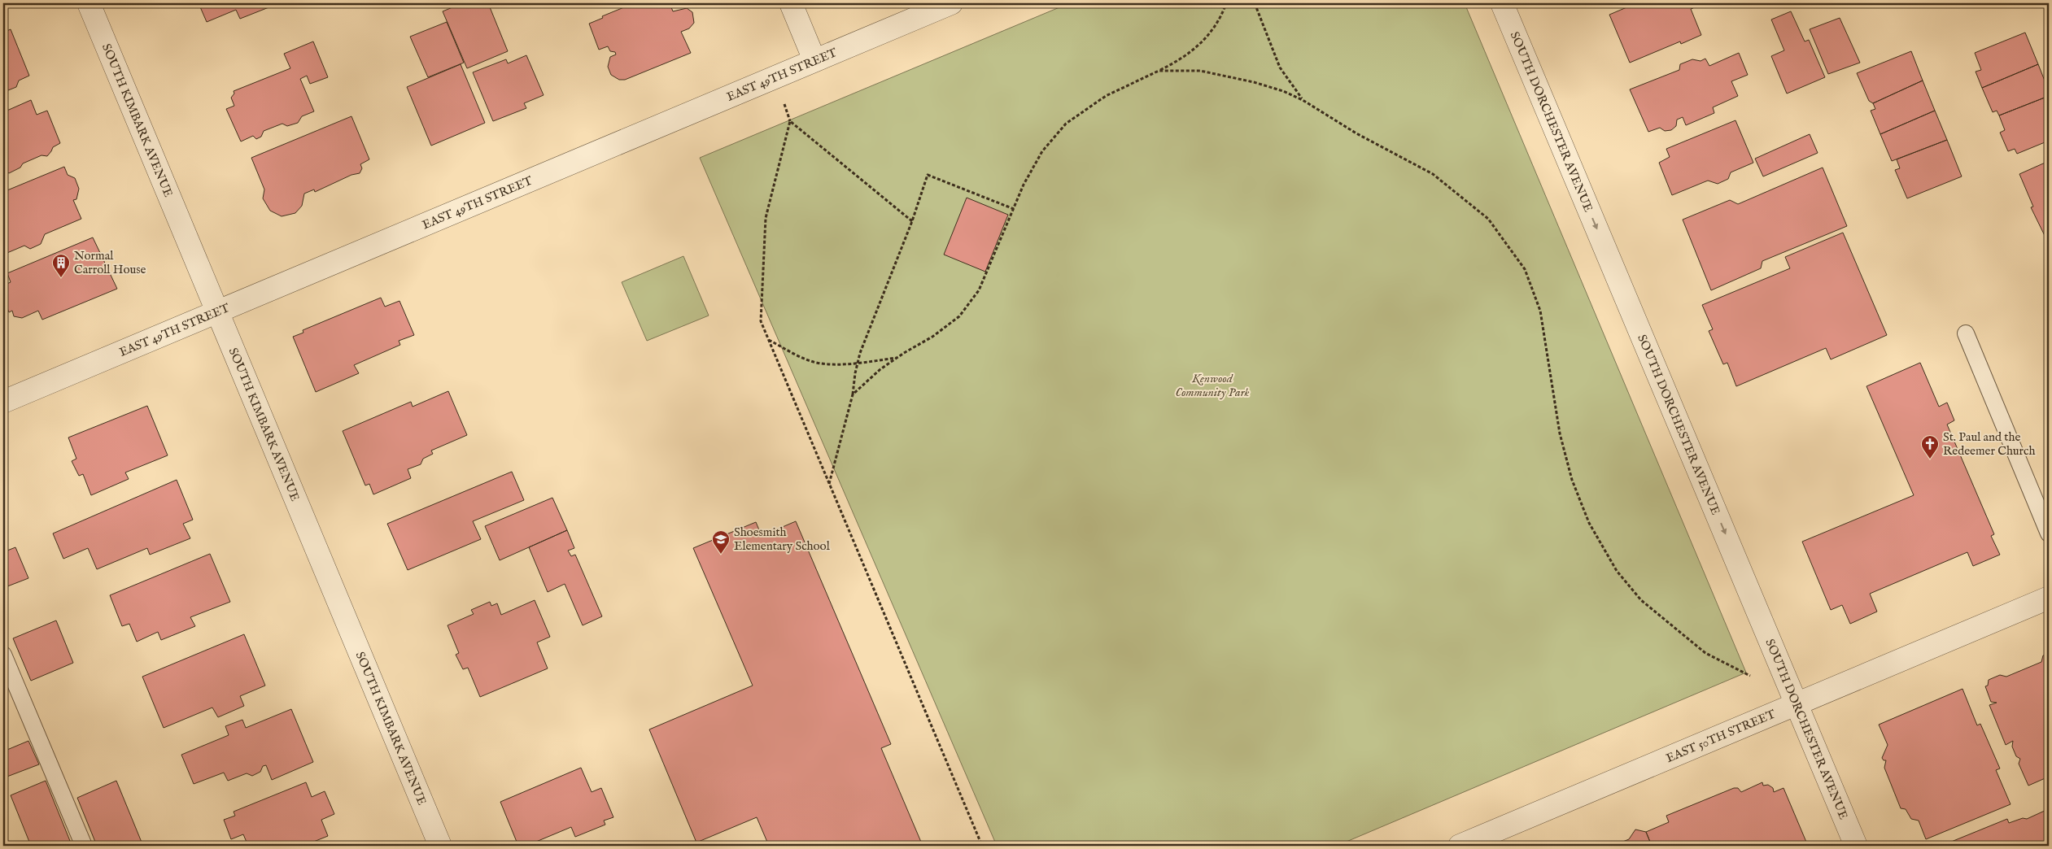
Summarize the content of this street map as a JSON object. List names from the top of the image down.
{
  "streets": {
    "street": [
      "EAST 49TH STREET",
      "SOUTH KIMBARK AVENUE",
      "SOUTH DORCHESTER AVENUE",
      "EAST 50TH STREET"
    ]
  },
  "crossings": [
    ["EAST 49TH STREET", "SOUTH KIMBARK AVENUE"],
    ["SOUTH DORCHESTER AVENUE", "EAST 50TH STREET"]
  ],
  "one_way": ["SOUTH DORCHESTER AVENUE"],
  "parks": ["Kenwood Community Park"],
  "places": {
    "building": ["Normal Carroll House"],
    "church": ["St. Paul and the Redeemer Church"],
    "school or university": ["Shoesmith Elementary School"]
  }
}
